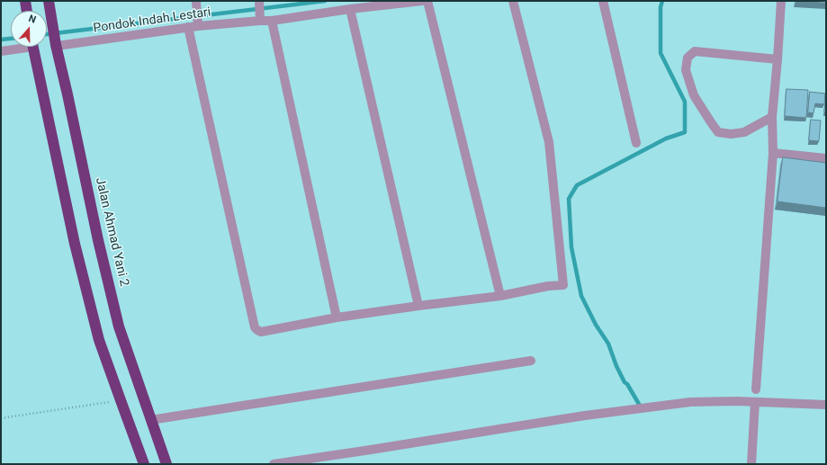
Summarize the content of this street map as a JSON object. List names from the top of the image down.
{
  "streets": {
    "highway": ["Jalan Ahmad Yani 2"],
    "street": ["Pondok Indah Lestari"]
  },
  "crossings": [
    ["Pondok Indah Lestari", "Jalan Ahmad Yani 2"]
  ],
  "north": "top"
}
